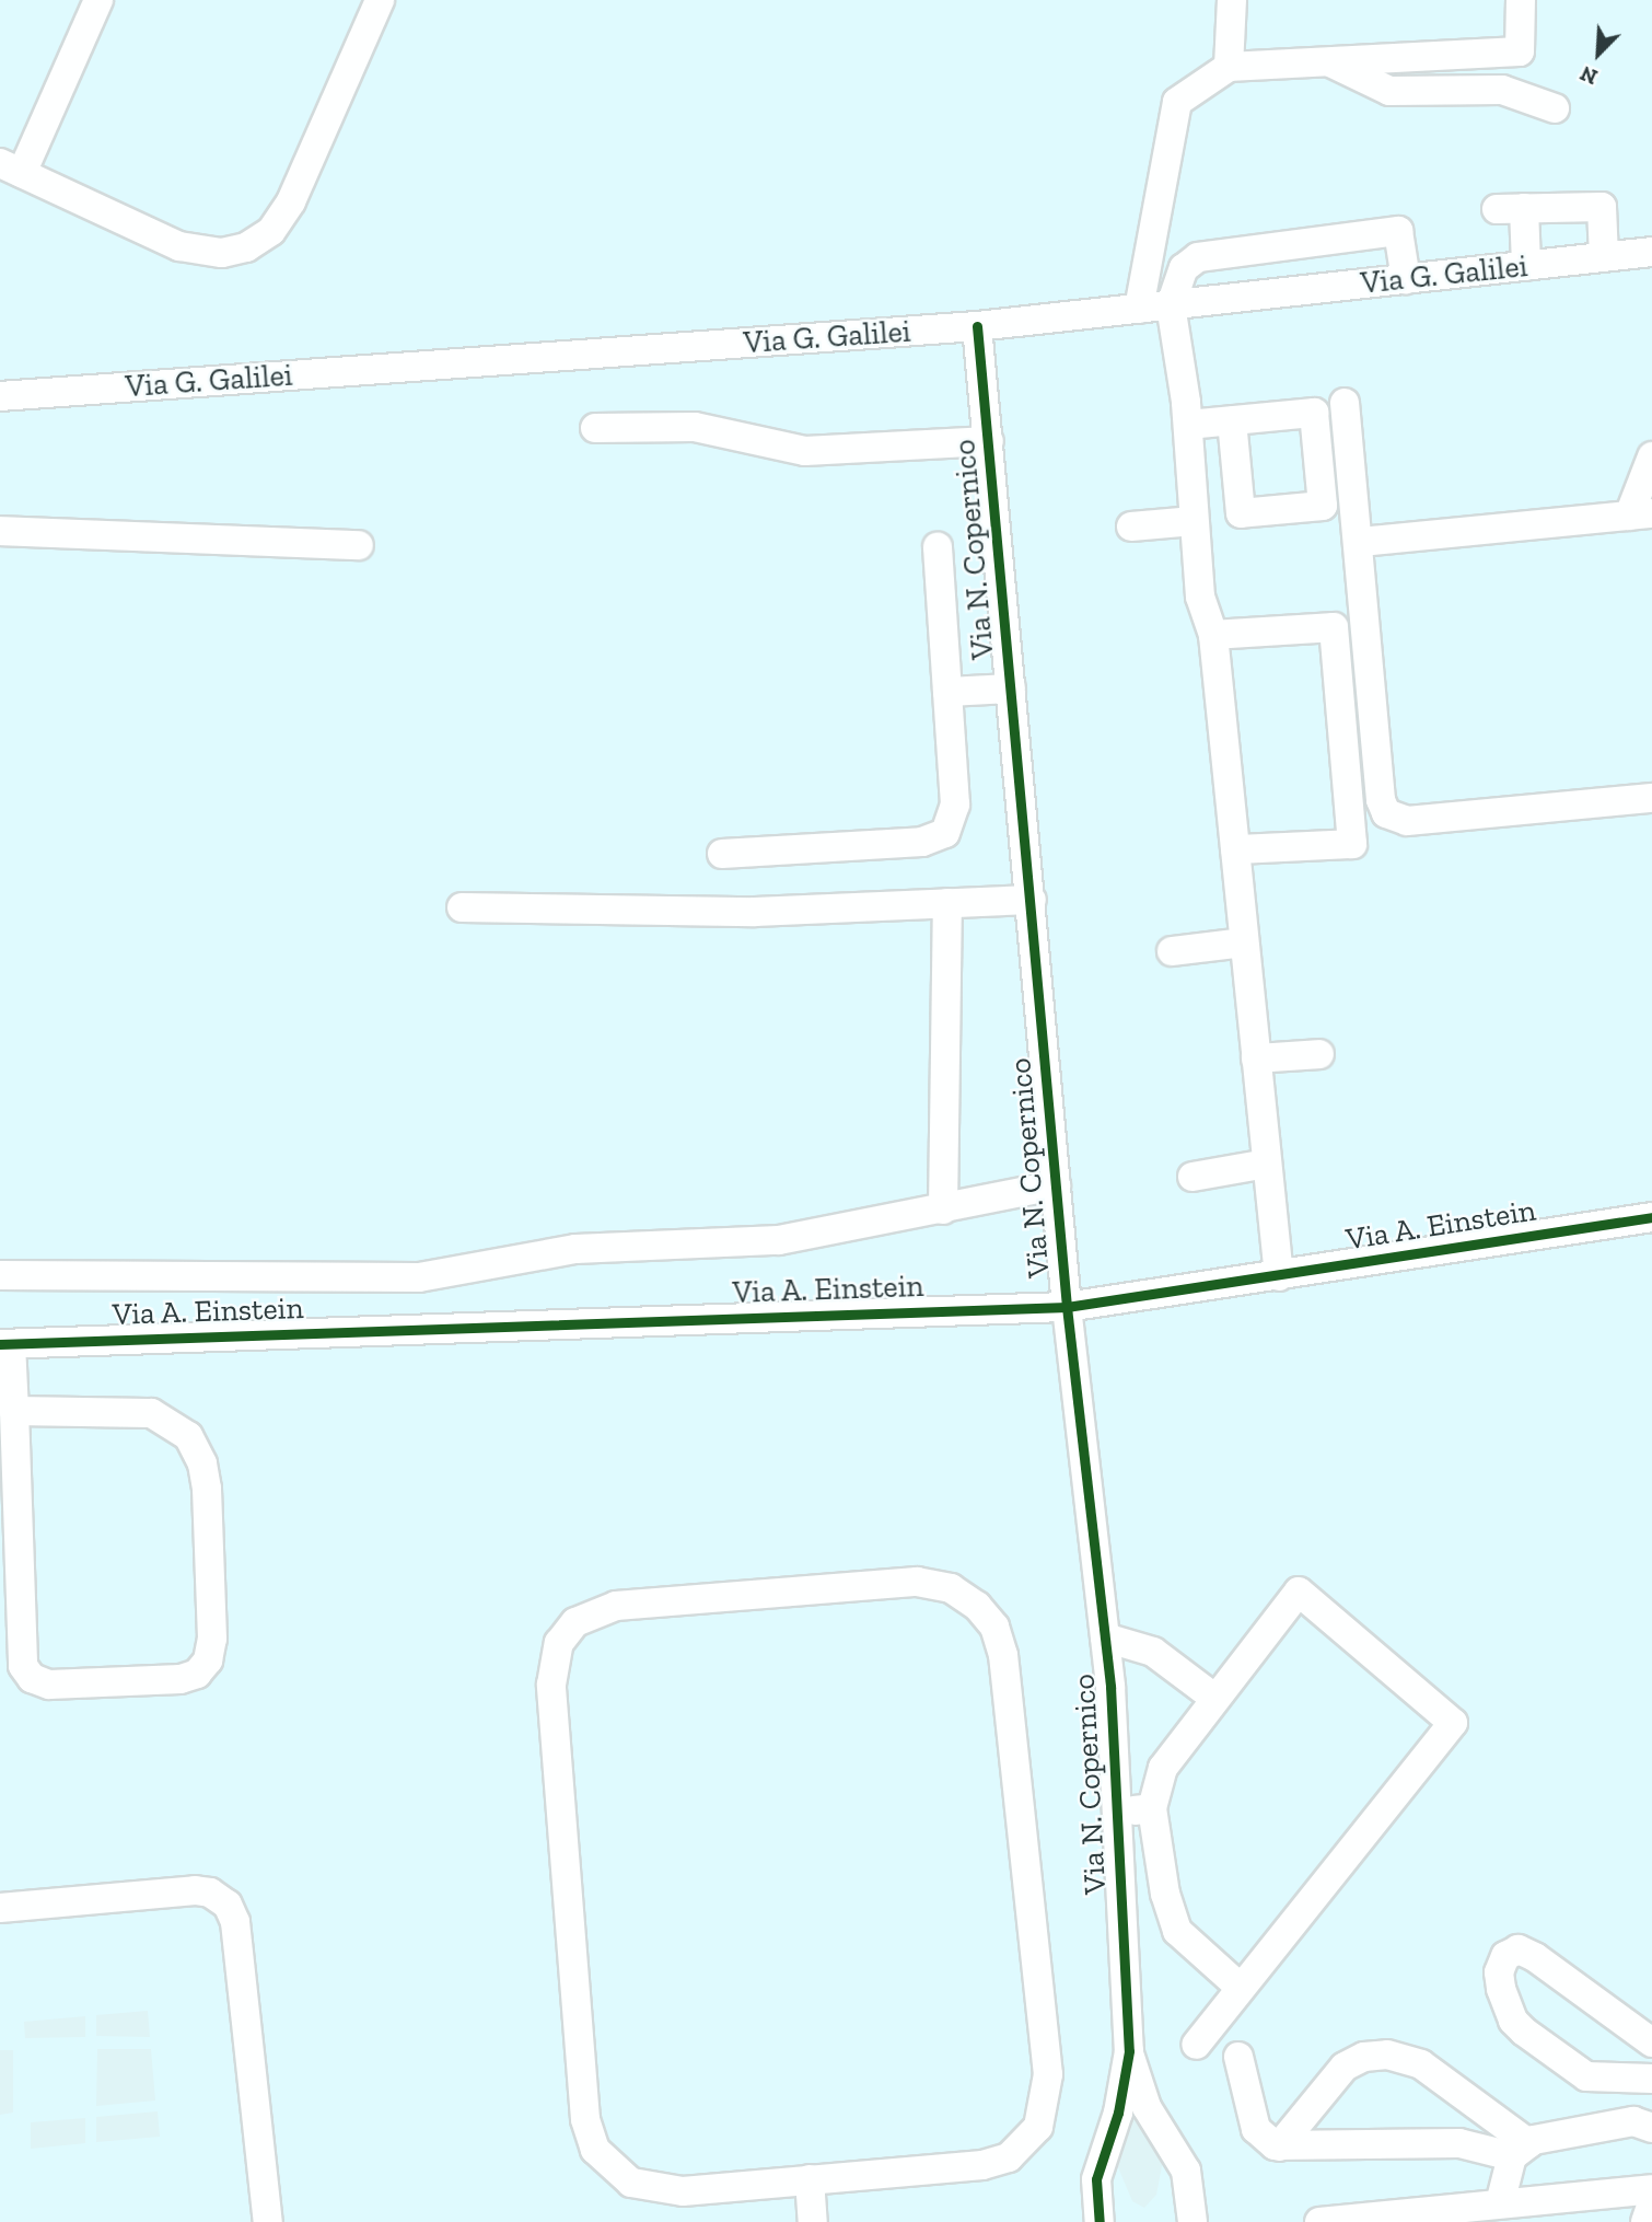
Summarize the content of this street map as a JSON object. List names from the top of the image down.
{
  "streets": {
    "street": ["Via G. Galilei", "Via N. Copernico", "Via A. Einstein"]
  },
  "crossings": [
    ["Via G. Galilei", "Via N. Copernico"],
    ["Via N. Copernico", "Via A. Einstein"]
  ],
  "north": "bottom left"
}
